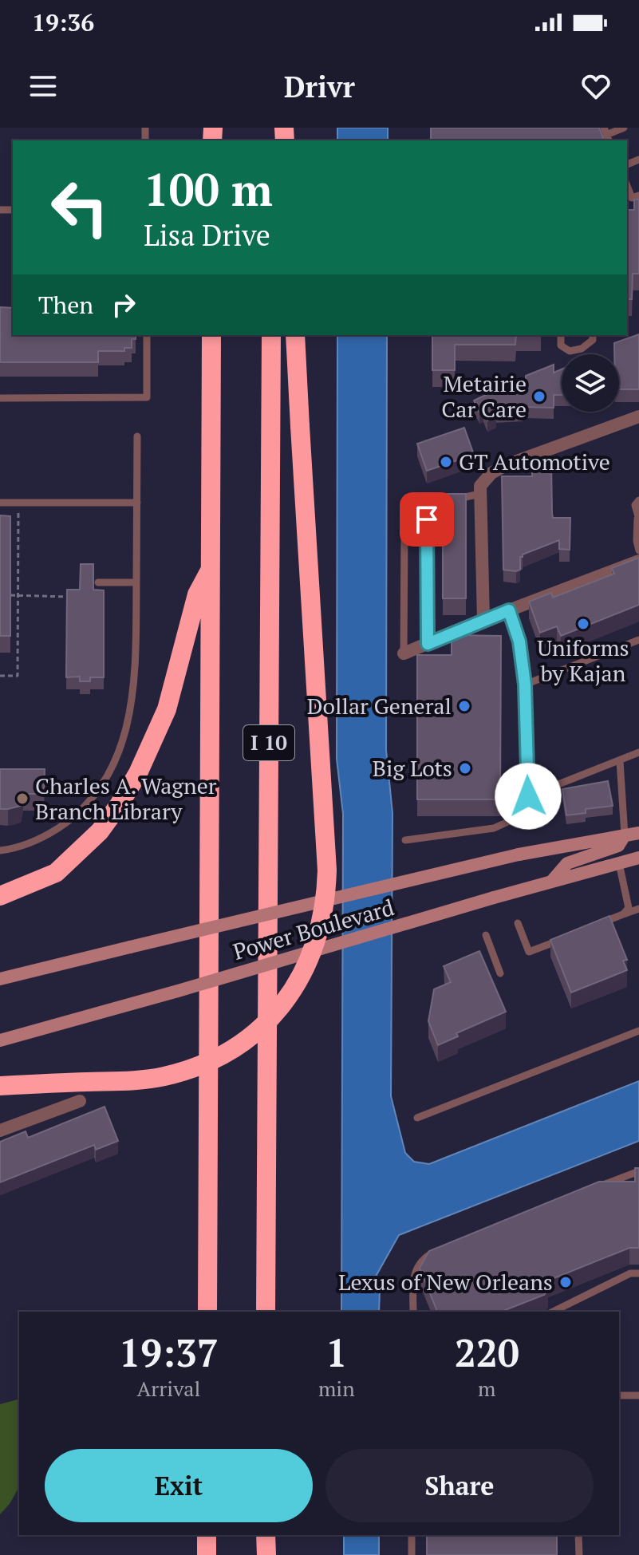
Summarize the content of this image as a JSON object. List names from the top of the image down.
{
  "streets": {
    "highway": ["I 10"],
    "main road": ["Power Boulevard"]
  },
  "places": [
    "Metairie Car Care",
    "GT Automotive",
    "Uniforms by Kajan",
    "Dollar General",
    "Big Lots",
    "Charles A. Wagner Branch Library",
    "Lexus of New Orleans"
  ],
  "page": {
    "status": "19:36",
    "header": "Drivr",
    "turn": ["100 m", "Lisa Drive"],
    "then": "Then",
    "eta": [
      "19:37",
      "Arrival",
      "1",
      "min",
      "220",
      "m"
    ],
    "buttons": ["Exit", "Share"]
  }
}
